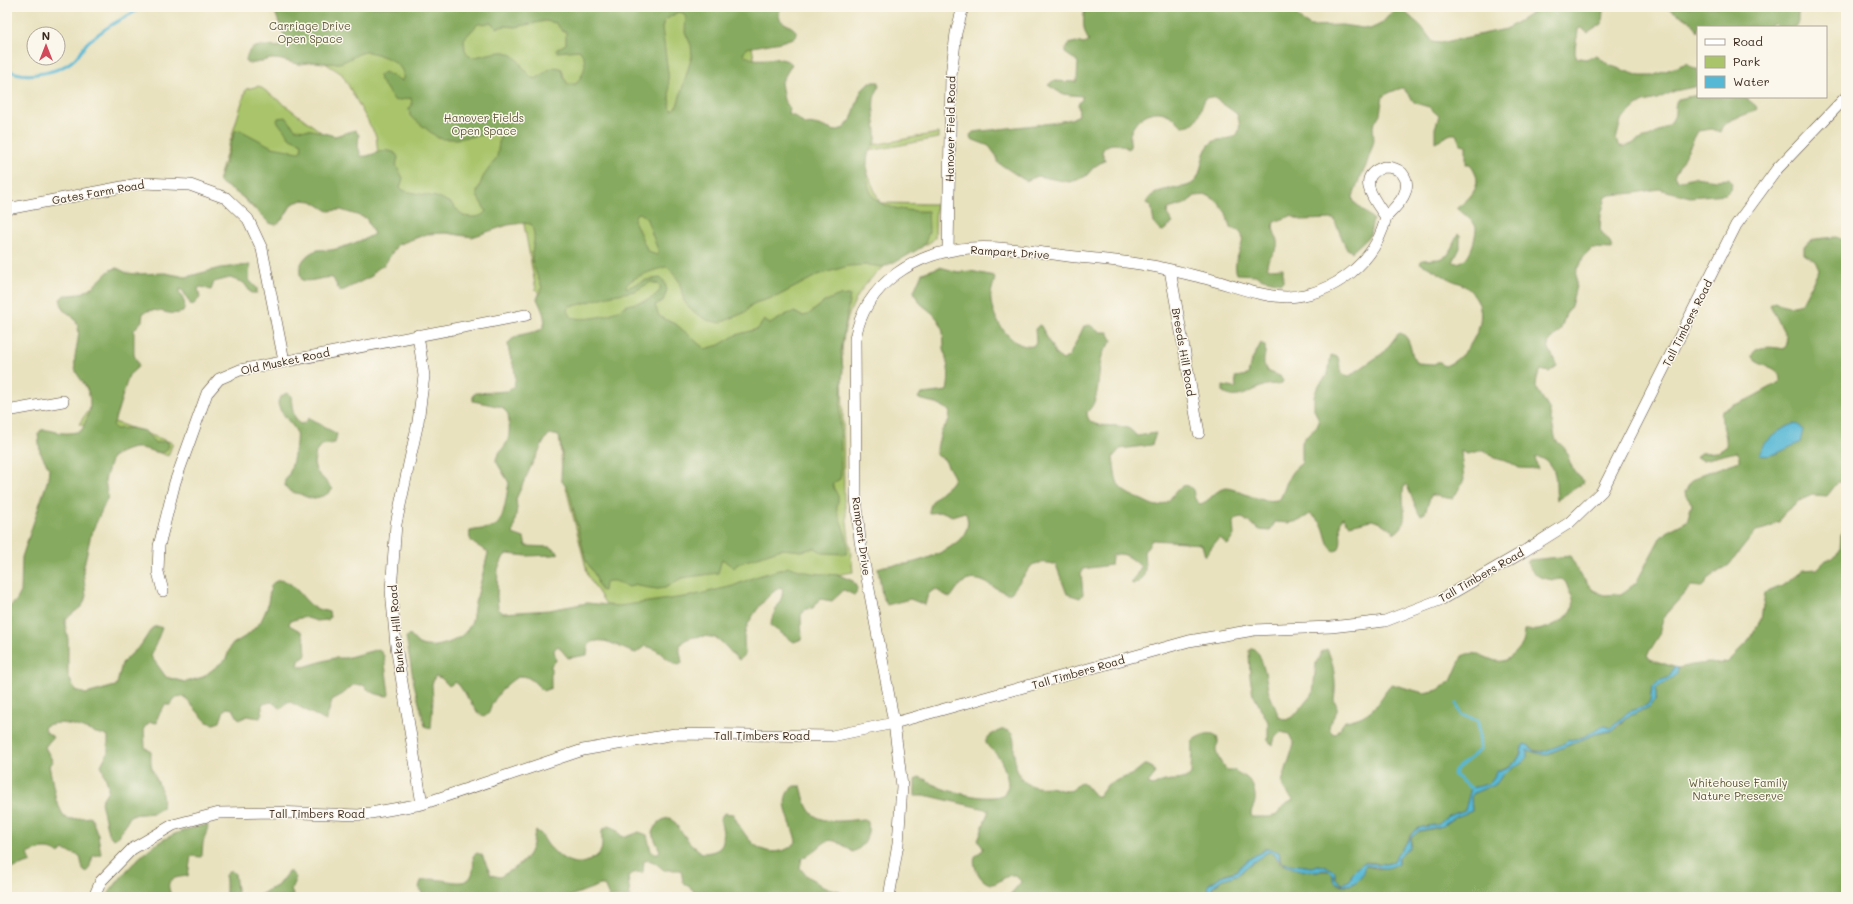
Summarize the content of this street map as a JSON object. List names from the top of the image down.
{
  "streets": {
    "street": [
      "Hanover Field Road",
      "Gates Farm Road",
      "Rampart Drive",
      "Tall Timbers Road",
      "Breeds Hill Road",
      "Old Musket Road",
      "Bunker Hill Road"
    ]
  },
  "crossings": [
    ["Hanover Field Road", "Rampart Drive"],
    ["Gates Farm Road", "Old Musket Road"],
    ["Rampart Drive", "Tall Timbers Road"],
    ["Rampart Drive", "Breeds Hill Road"],
    ["Tall Timbers Road", "Bunker Hill Road"],
    ["Old Musket Road", "Bunker Hill Road"]
  ],
  "parks": ["Carriage Drive Open Space", "Hanover Fields Open Space", "Whitehouse Family Nature Preserve"],
  "legend": ["Road", "Park", "Water"],
  "north": "top"
}
